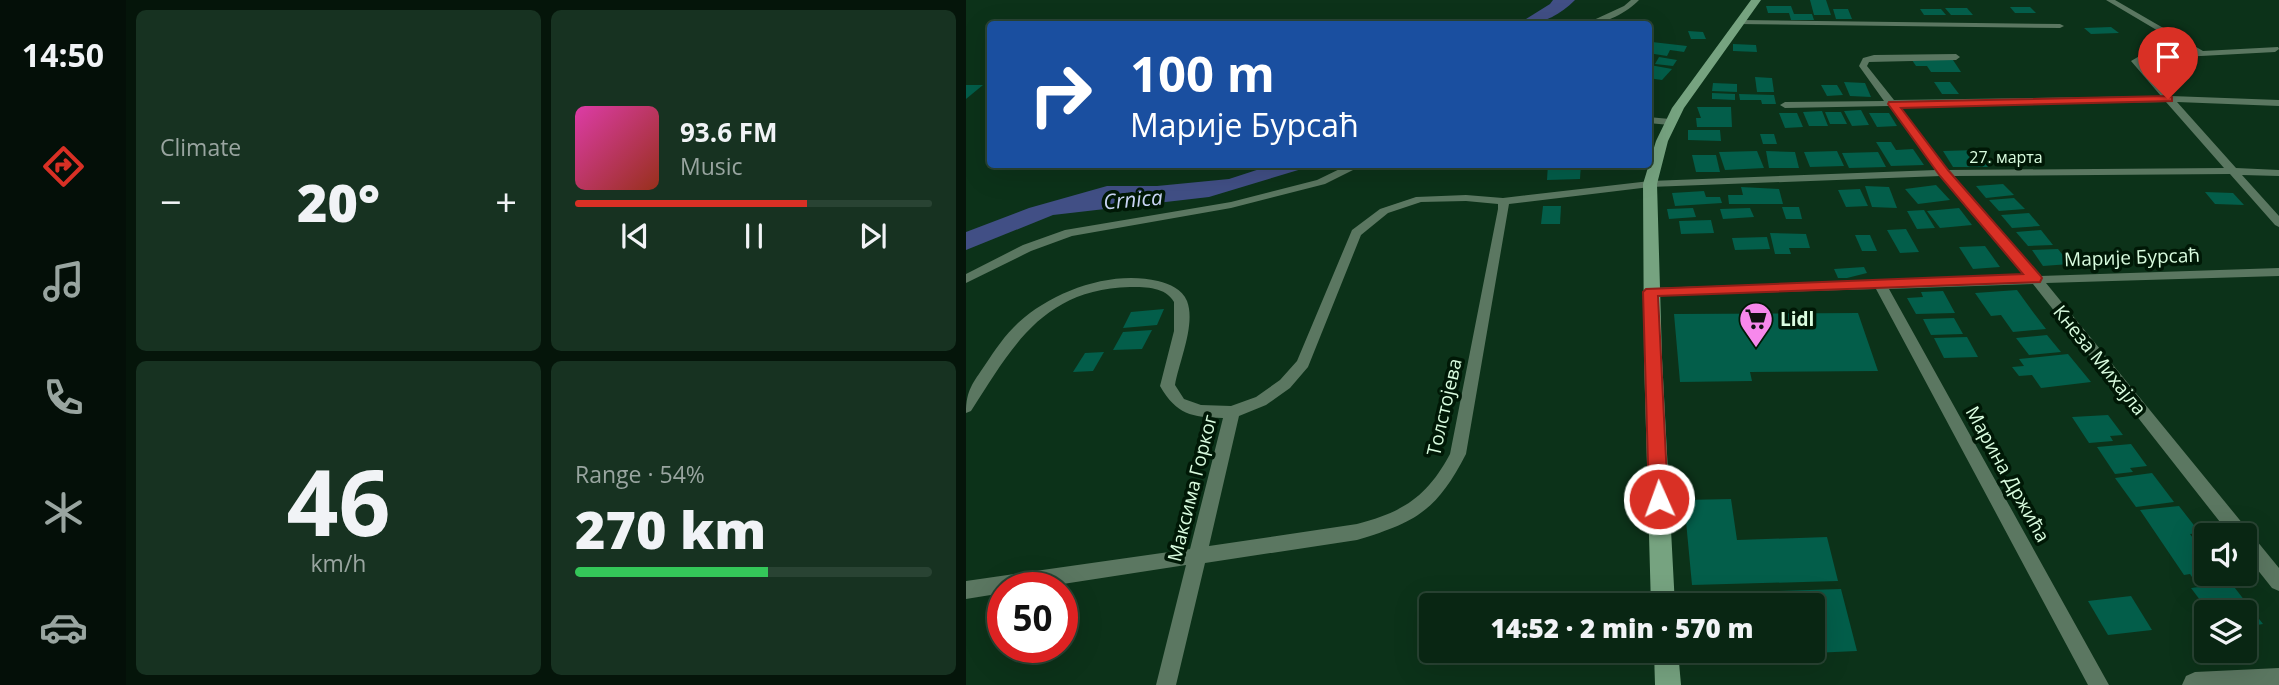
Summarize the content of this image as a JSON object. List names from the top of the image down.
{
  "streets": {
    "street": [
      "27. марта",
      "Марије Бурсаћ",
      "Кнеза Михајла",
      "Толстојева",
      "Марина Држића",
      "Максима Горког"
    ]
  },
  "crossings": [
    ["27. марта", "Кнеза Михајла"],
    ["27. марта", "Максима Горког"],
    ["Марије Бурсаћ", "Кнеза Михајла"],
    ["Марије Бурсаћ", "Марина Држића"],
    ["Толстојева", "Максима Горког"]
  ],
  "water": ["Crnica"],
  "places": {
    "supermarket": ["Lidl"]
  },
  "page": {
    "tabs": "14:50",
    "tile": [
      "Climate",
      ["46", "km/h"],
      ["Range · 54%", "270 km"]
    ],
    "turn": ["100 m", "Марије Бурсаћ"],
    "song": ["93.6 FM", "Music"],
    "heat": ["−", "20°", "+"],
    "limit": "50",
    "trip": "14:52 · 2 min · 570 m"
  }
}
